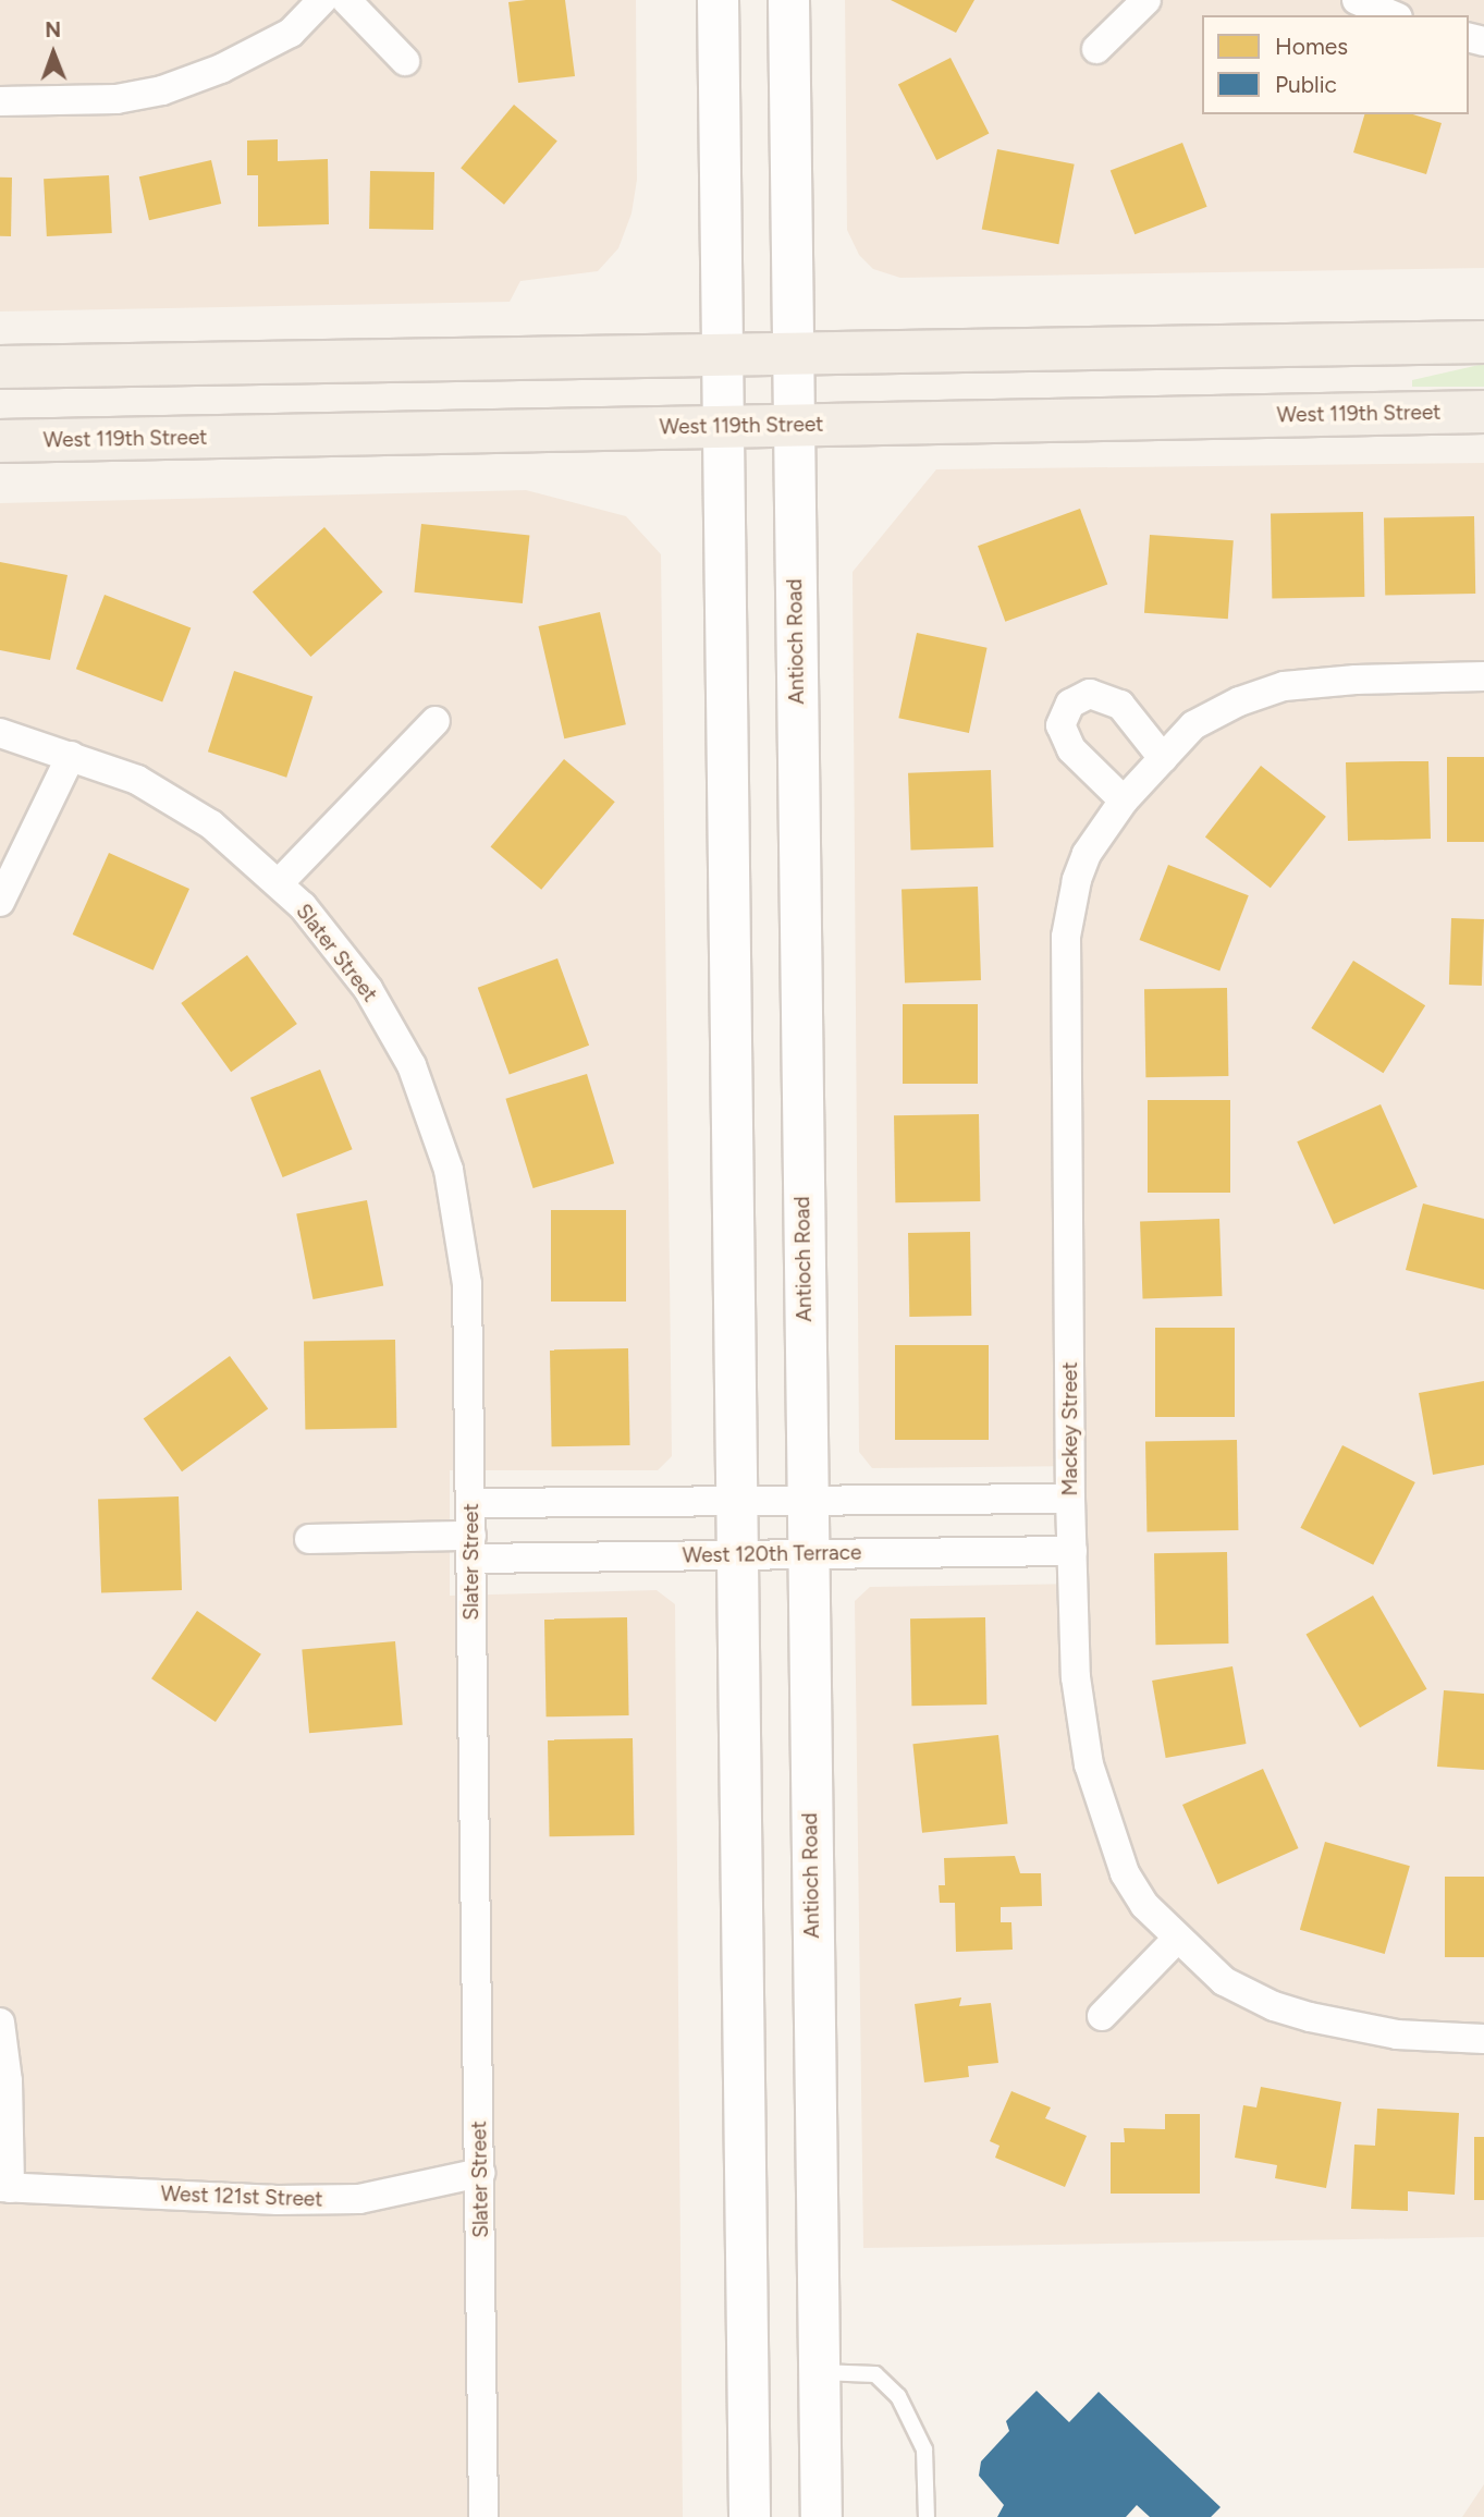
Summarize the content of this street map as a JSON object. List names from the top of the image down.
{
  "streets": {
    "main road": ["West 119th Street", "Antioch Road"],
    "street": [
      "Slater Street",
      "Mackey Street",
      "West 120th Terrace",
      "West 121st Street"
    ]
  },
  "crossings": [
    ["West 119th Street", "Antioch Road"],
    ["Antioch Road", "West 120th Terrace"],
    ["Slater Street", "West 120th Terrace"],
    ["Slater Street", "West 121st Street"],
    ["Mackey Street", "West 120th Terrace"]
  ],
  "legend": ["Homes", "Public"],
  "north": "top"
}
